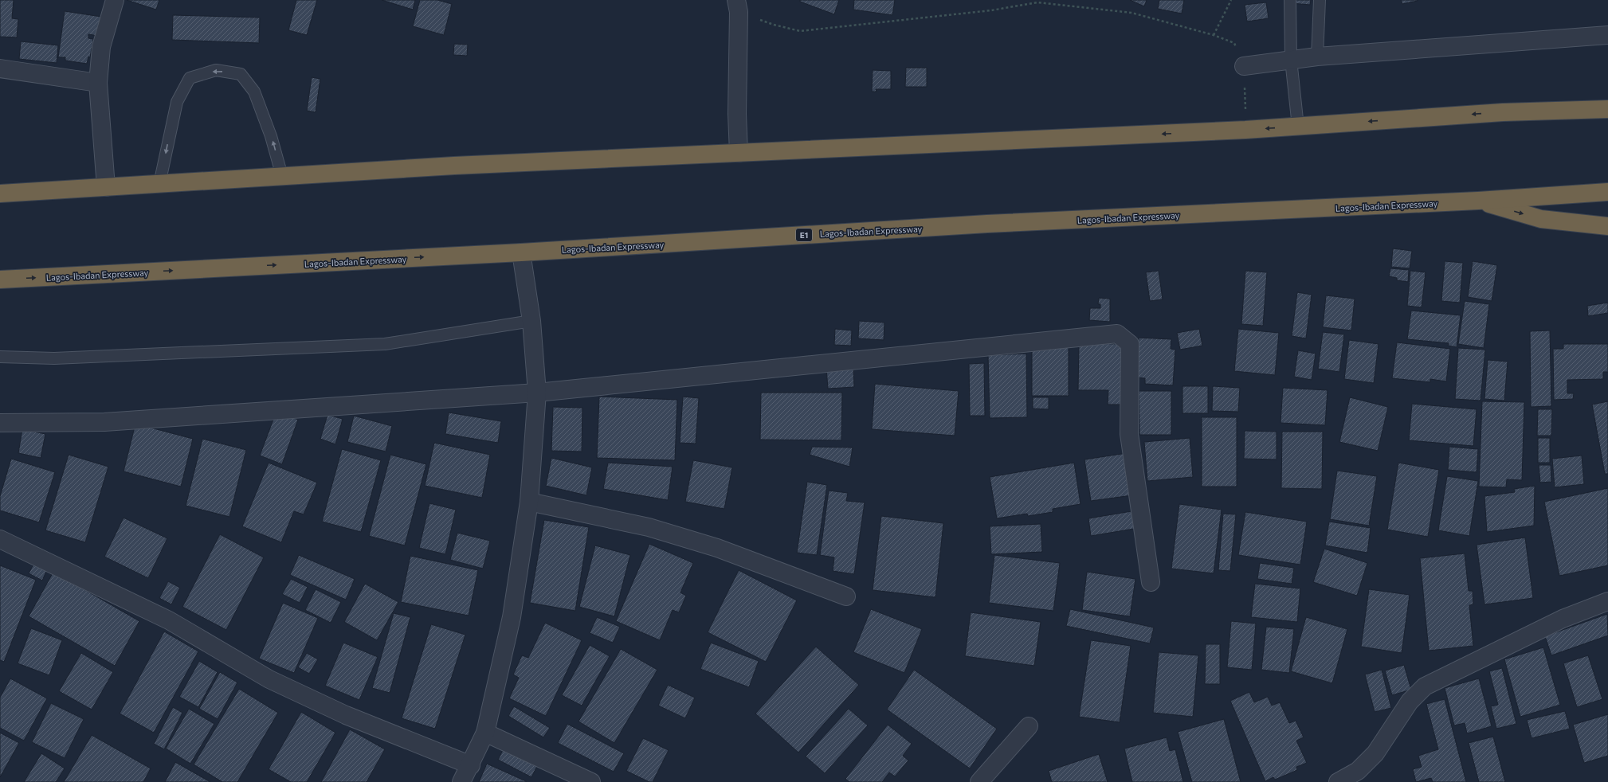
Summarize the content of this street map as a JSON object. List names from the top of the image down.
{
  "streets": {
    "highway": ["Lagos-Ibadan Expressway", "E1"]
  }
}
